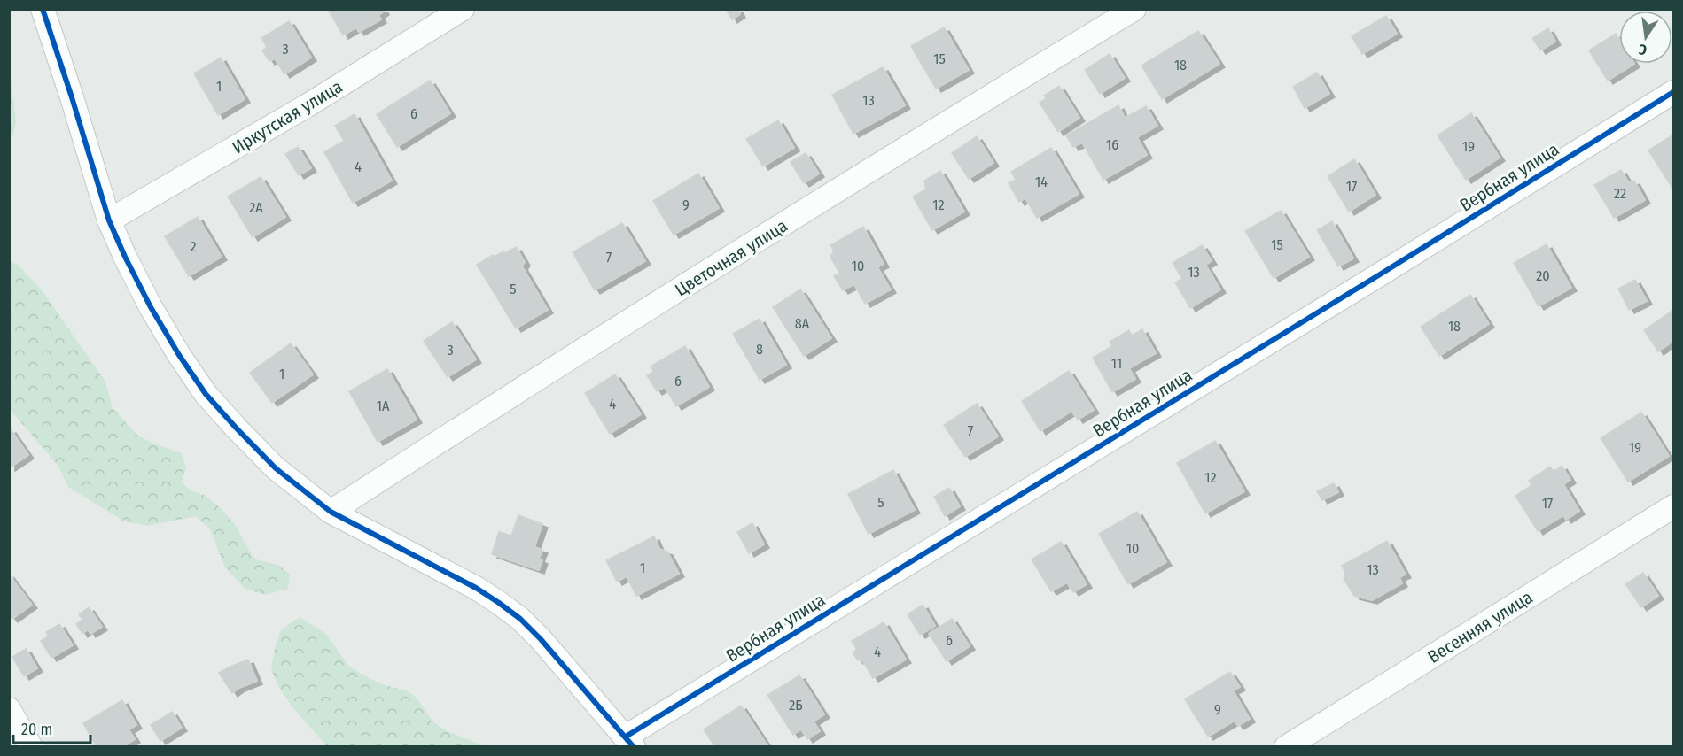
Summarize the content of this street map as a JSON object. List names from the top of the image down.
{
  "streets": {
    "street": [
      "Иркутская улица",
      "Вербная улица",
      "Цветочная улица",
      "Весенняя улица"
    ]
  },
  "house_numbers": [
    "3",
    "15",
    "18",
    "1",
    "13",
    "6",
    "16",
    "19",
    "4",
    "14",
    "17",
    "22",
    "9",
    "12",
    "2А",
    "15",
    "2",
    "7",
    "10",
    "13",
    "20",
    "5",
    "8А",
    "18",
    "8",
    "3",
    "11",
    "1",
    "6",
    "4",
    "1А",
    "7",
    "19",
    "12",
    "5",
    "17",
    "10",
    "1",
    "13",
    "6",
    "4",
    "2Б",
    "9"
  ],
  "scale_bar": "20 m",
  "north": "bottom"
}
